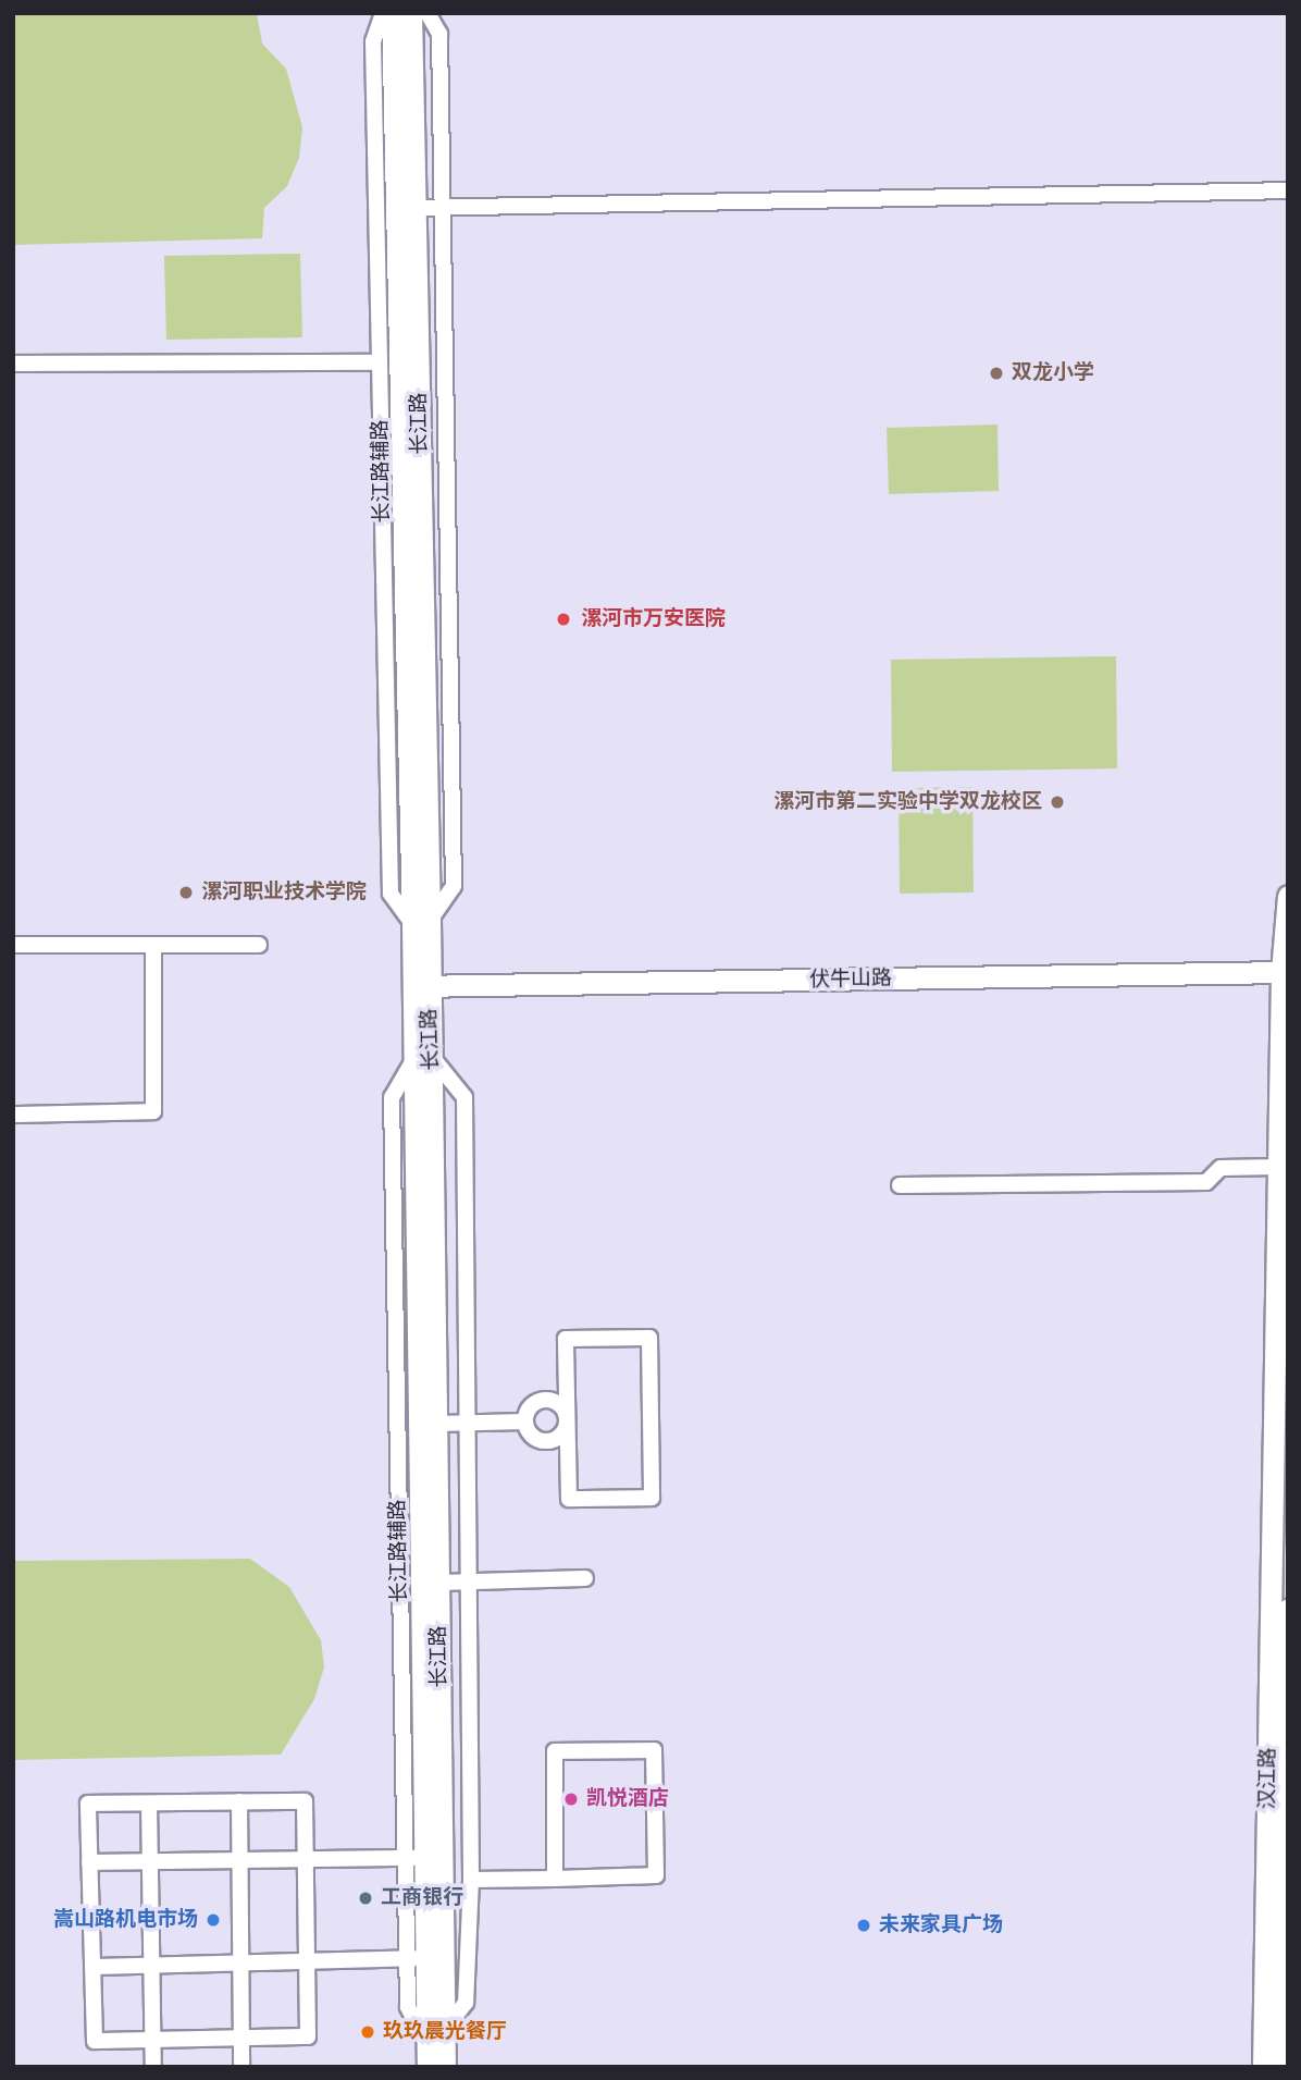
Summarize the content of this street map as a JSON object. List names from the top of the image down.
{
  "streets": {
    "main road": ["长江路", "伏牛山路", "汉江路"],
    "street": ["长江路辅路"]
  },
  "crossings": [
    ["长江路", "长江路辅路"],
    ["长江路", "伏牛山路"],
    ["伏牛山路", "汉江路"]
  ],
  "places": [
    "双龙小学",
    "漯河市万安医院",
    "漯河市第二实验中学双龙校区",
    "漯河职业技术学院",
    "凯悦酒店",
    "工商银行",
    "嵩山路机电市场",
    "未来家具广场",
    "玖玖晨光餐厅"
  ]
}
